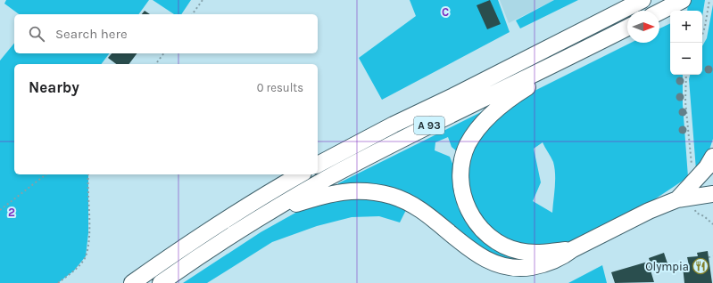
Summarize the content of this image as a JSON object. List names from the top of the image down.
{
  "streets": {
    "highway": ["A 93"]
  },
  "places": {
    "restaurant": ["Olympia"]
  },
  "north": "right",
  "page": {
    "map_buttons": ["+", "−"],
    "search": "Search here",
    "heading": ["Nearby", "0 results"]
  },
  "grid": {
    "columns": ["C"],
    "rows": ["2"]
  }
}
